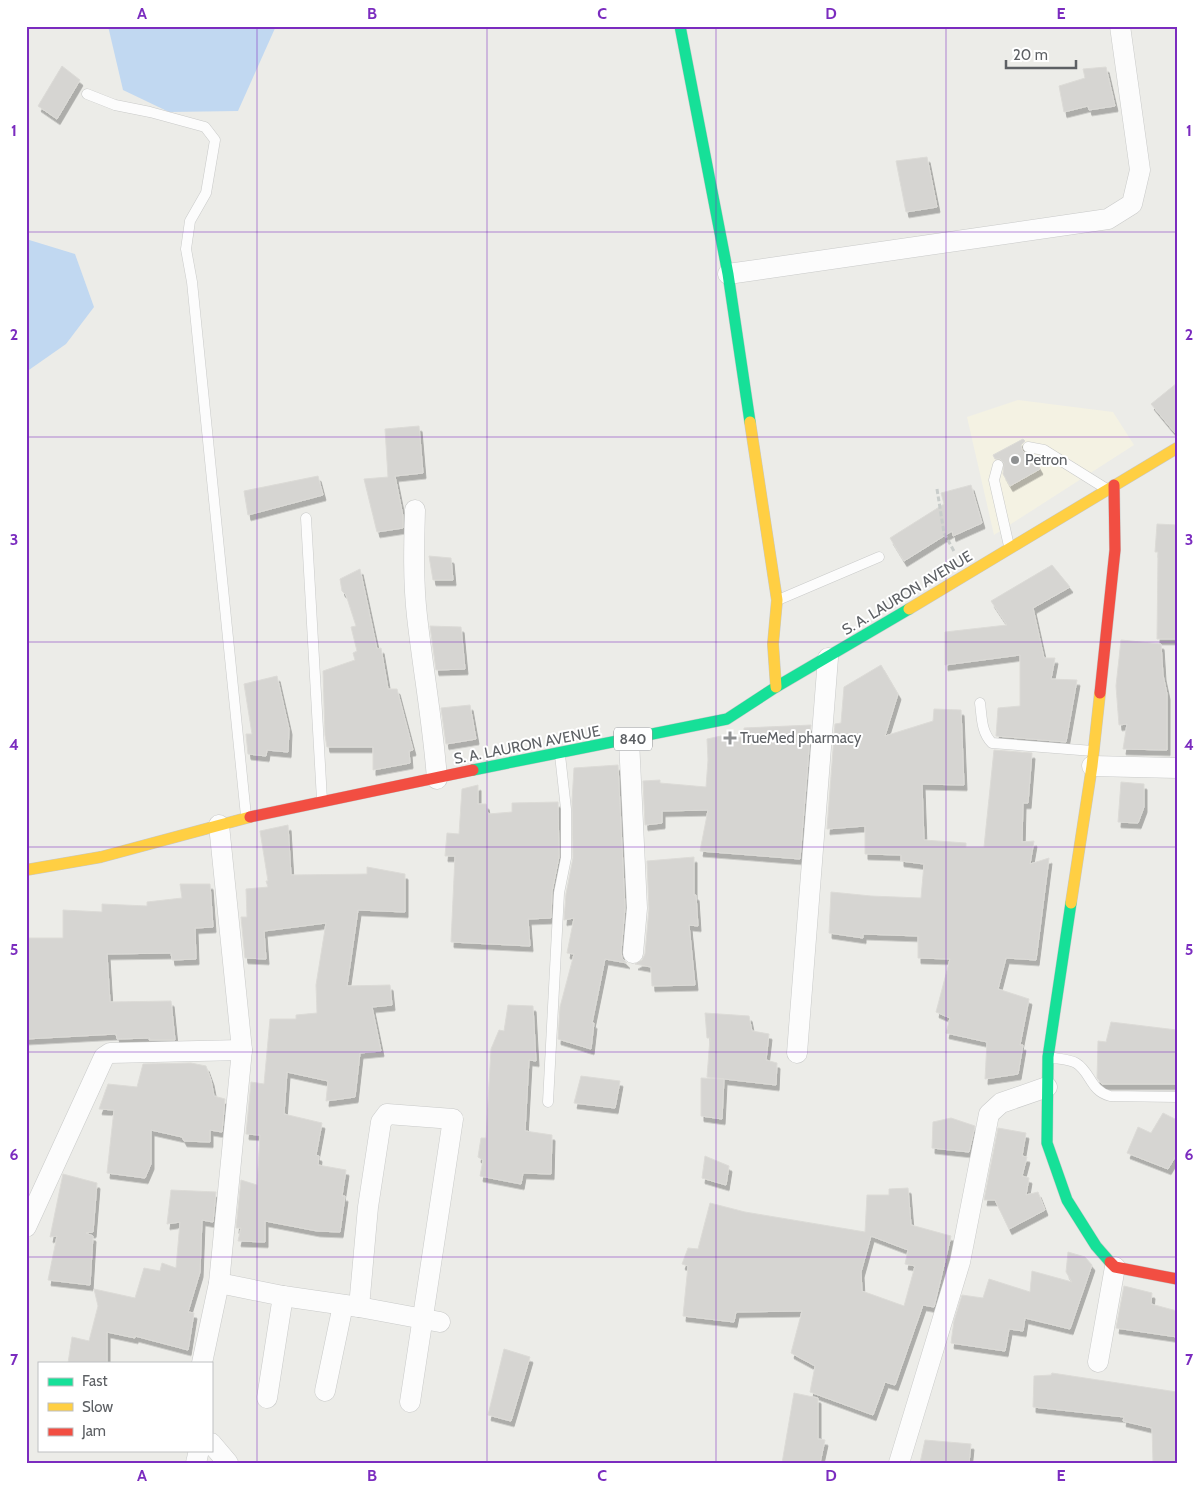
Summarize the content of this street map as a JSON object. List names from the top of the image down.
{
  "streets": {
    "main road": ["S. A. LAURON AVENUE", "840"]
  },
  "places": {
    "other": ["Petron"],
    "health": ["TrueMed pharmacy"]
  },
  "legend": ["Fast", "Slow", "Jam"],
  "scale_bar": "20 m",
  "grid": {
    "columns": [
      "A",
      "B",
      "C",
      "D",
      "E"
    ],
    "rows": [
      "1",
      "2",
      "3",
      "4",
      "5",
      "6",
      "7"
    ]
  }
}
